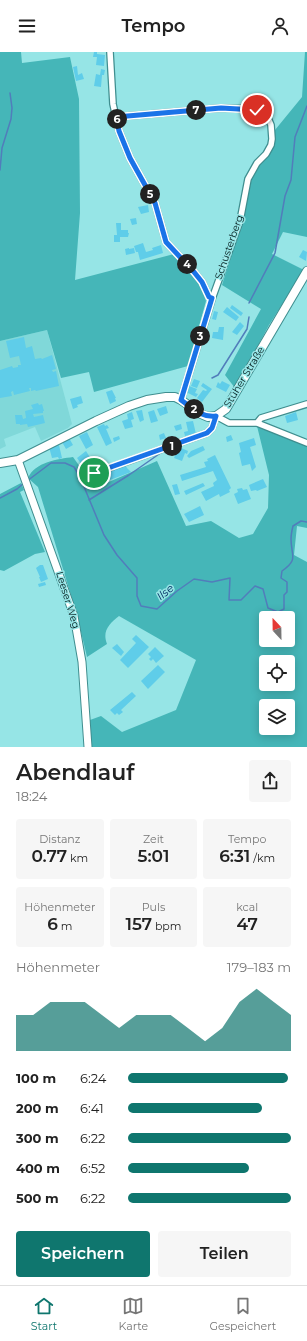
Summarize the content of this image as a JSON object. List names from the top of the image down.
{
  "streets": {
    "main road": ["Stüher Straße"],
    "street": ["Schusterberg", "Leeser Weg"]
  },
  "crossings": [
    ["Schusterberg", "Stüher Straße"],
    ["Stüher Straße", "Leeser Weg"]
  ],
  "water": ["Ilse"],
  "north": "top",
  "page": {
    "header": "Tempo",
    "pins": [
      "7",
      "6",
      "5",
      "4",
      "3",
      "2",
      "1"
    ],
    "heading": ["Abendlauf", "18:24"],
    "stats": [
      ["Distanz", "0.77 km"],
      ["Zeit", "5:01"],
      ["Tempo", "6:31 /km"],
      ["Höhenmeter", "6 m"],
      ["Puls", "157 bpm"],
      ["kcal", "47"]
    ],
    "chart": ["Höhenmeter", "179–183 m"],
    "list": [
      {
        "name": "100 m",
        "note": "6:24"
      },
      {
        "name": "200 m",
        "note": "6:41"
      },
      {
        "name": "300 m",
        "note": "6:22"
      },
      {
        "name": "400 m",
        "note": "6:52"
      },
      {
        "name": "500 m",
        "note": "6:22"
      }
    ],
    "buttons": ["Speichern", "Teilen"],
    "tabs": ["Start", "Karte", "Gespeichert"]
  }
}
